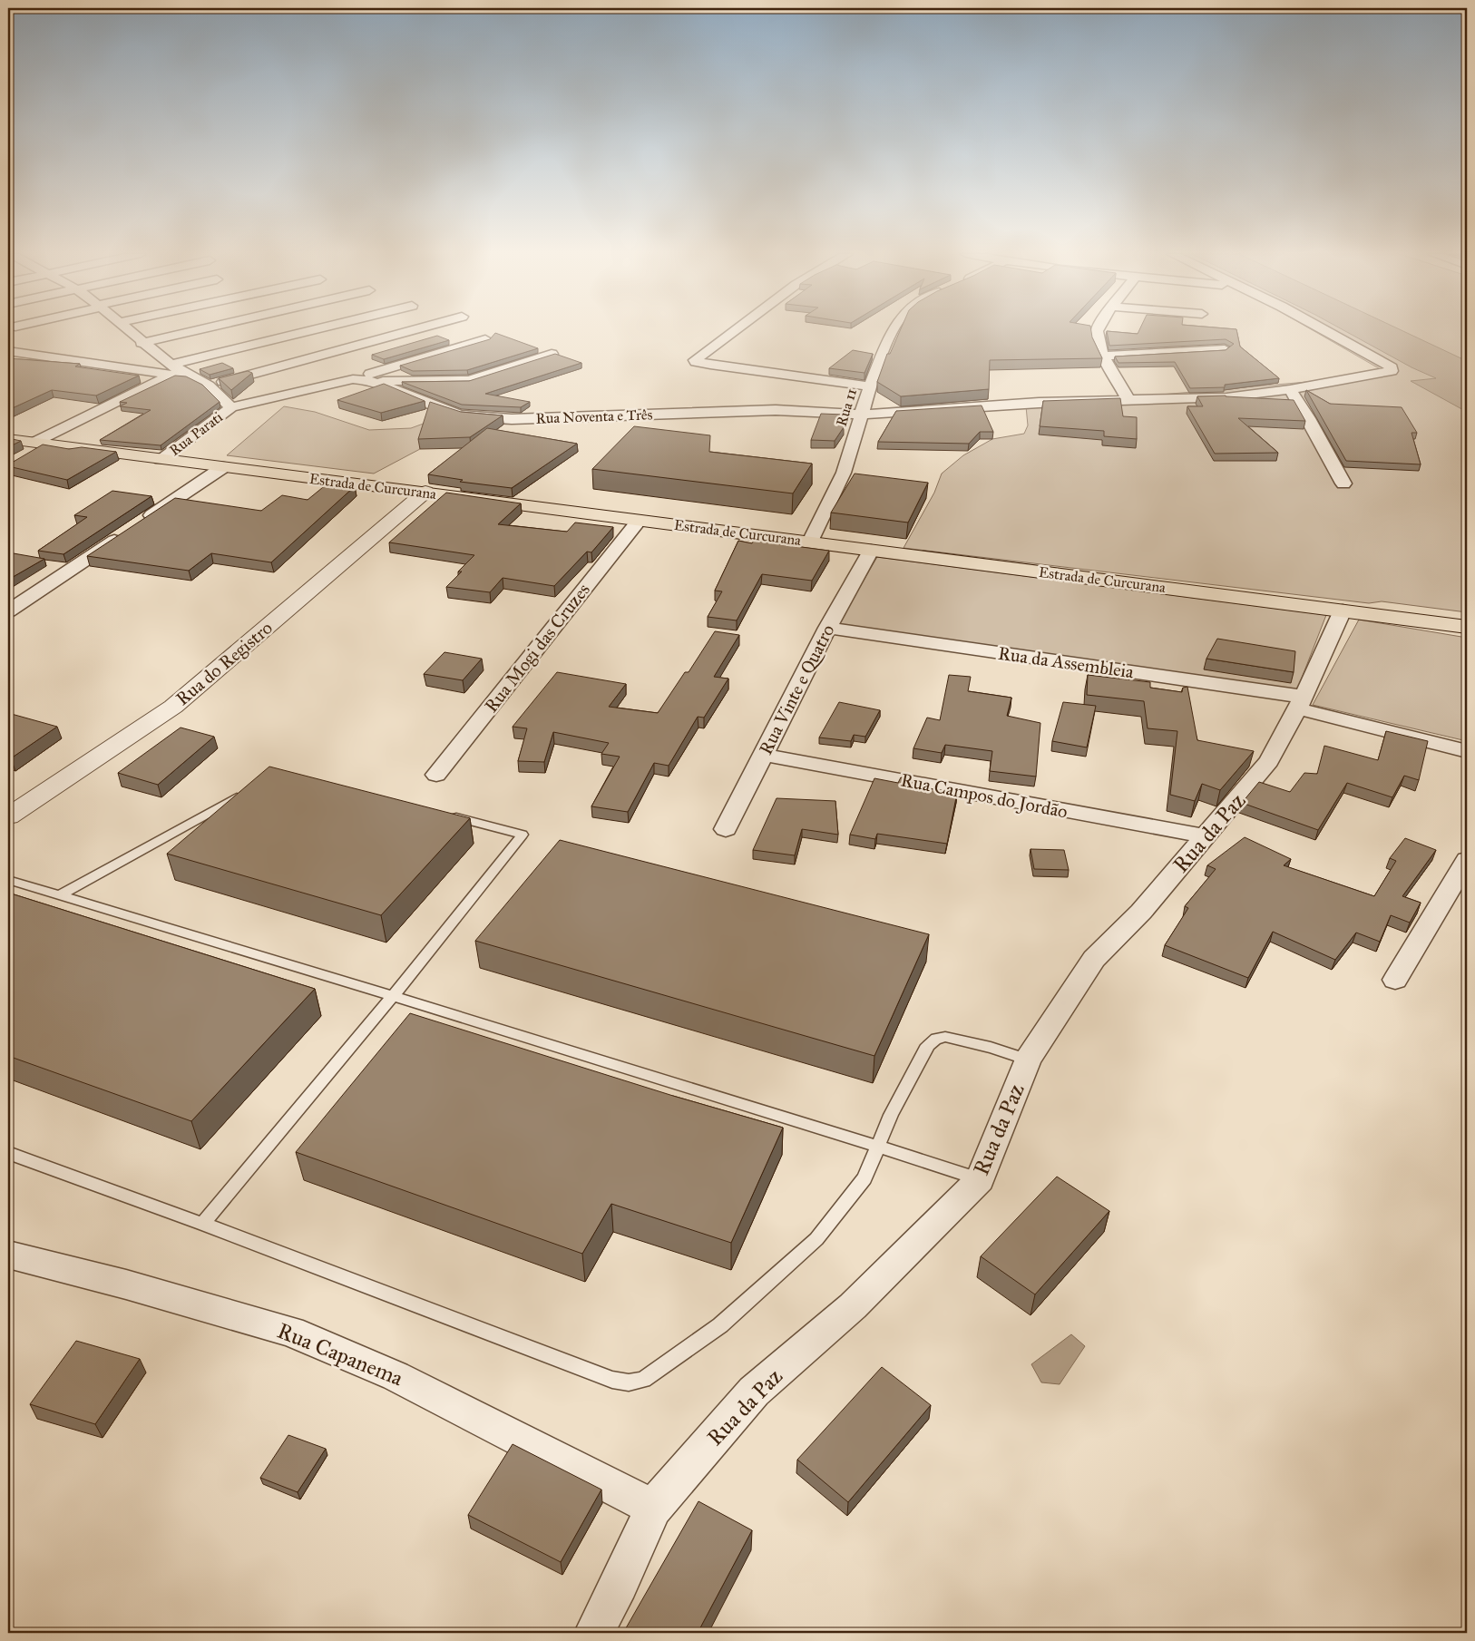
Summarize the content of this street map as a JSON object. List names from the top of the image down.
{
  "streets": {
    "main road": ["Estrada de Curcurana"],
    "street": [
      "Rua 11",
      "Rua Noventa e Três",
      "Rua Parati",
      "Rua Mogi das Cruzes",
      "Rua da Assembleia",
      "Rua do Registro",
      "Rua Vinte e Quatro",
      "Rua Campos do Jordão",
      "Rua da Paz",
      "Rua Capanema"
    ]
  },
  "crossings": [
    ["Rua 11", "Rua Noventa e Três"],
    ["Rua 11", "Estrada de Curcurana"],
    ["Rua Noventa e Três", "Rua Parati"],
    ["Rua Parati", "Estrada de Curcurana"],
    ["Estrada de Curcurana", "Rua Mogi das Cruzes"],
    ["Estrada de Curcurana", "Rua do Registro"],
    ["Estrada de Curcurana", "Rua Vinte e Quatro"],
    ["Estrada de Curcurana", "Rua da Paz"],
    ["Rua da Assembleia", "Rua Vinte e Quatro"],
    ["Rua da Assembleia", "Rua da Paz"],
    ["Rua Vinte e Quatro", "Rua Campos do Jordão"],
    ["Rua Campos do Jordão", "Rua da Paz"],
    ["Rua da Paz", "Rua Capanema"]
  ]
}
